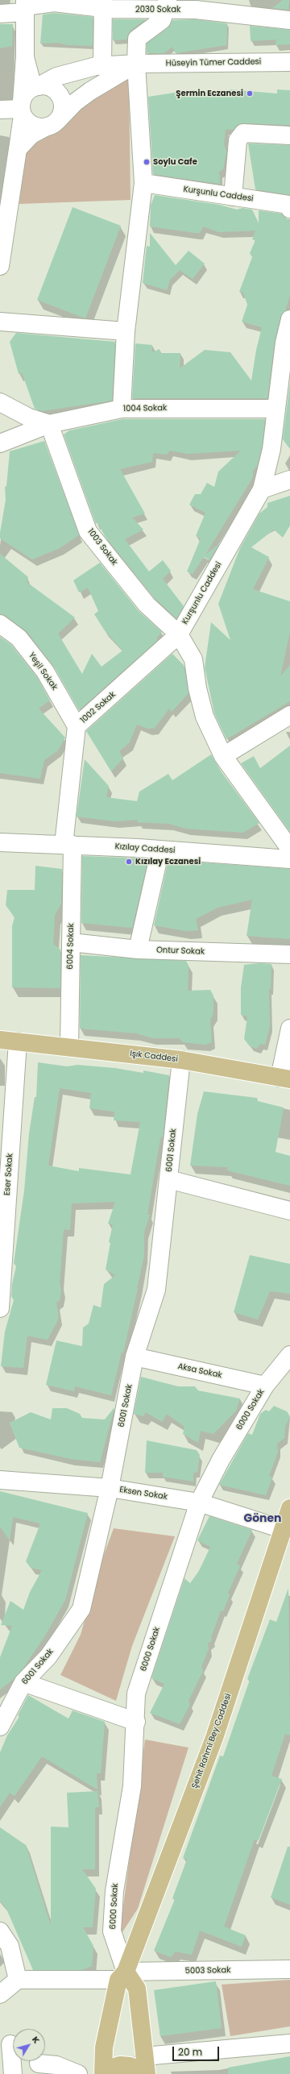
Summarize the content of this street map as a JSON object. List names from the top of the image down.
{
  "streets": {
    "main road": ["Işık Caddesi", "Şehit Rahmi Bey Caddesi"],
    "street": [
      "2030 Sokak",
      "Hüseyin Tümer Caddesi",
      "Kurşunlu Caddesi",
      "1004 Sokak",
      "1003 Sokak",
      "Yeşil Sokak",
      "1002 Sokak",
      "Kızılay Caddesi",
      "6004 Sokak",
      "Ontur Sokak",
      "6001 Sokak",
      "Eser Sokak",
      "Aksa Sokak",
      "6000 Sokak",
      "Eksen Sokak",
      "5003 Sokak"
    ]
  },
  "crossings": [
    ["Kurşunlu Caddesi", "1004 Sokak"],
    ["Kurşunlu Caddesi", "1003 Sokak"],
    ["Kurşunlu Caddesi", "1002 Sokak"],
    ["1004 Sokak", "1003 Sokak"],
    ["1003 Sokak", "1002 Sokak"],
    ["Yeşil Sokak", "1002 Sokak"],
    ["1002 Sokak", "Kızılay Caddesi"],
    ["1002 Sokak", "6004 Sokak"],
    ["Kızılay Caddesi", "6004 Sokak"],
    ["6004 Sokak", "Ontur Sokak"],
    ["6004 Sokak", "Işık Caddesi"],
    ["Işık Caddesi", "6001 Sokak"],
    ["Işık Caddesi", "Eser Sokak"],
    ["6001 Sokak", "Aksa Sokak"],
    ["6001 Sokak", "Eksen Sokak"],
    ["Aksa Sokak", "6000 Sokak"],
    ["6000 Sokak", "Eksen Sokak"],
    ["6000 Sokak", "Şehit Rahmi Bey Caddesi"],
    ["6000 Sokak", "5003 Sokak"],
    ["Eksen Sokak", "Şehit Rahmi Bey Caddesi"],
    ["Şehit Rahmi Bey Caddesi", "5003 Sokak"]
  ],
  "districts": ["Gönen"],
  "places": ["Şermin Eczanesi", "Soylu Cafe", "Kızılay Eczanesi"],
  "scale_bar": "20 m",
  "north": "top right"
}
